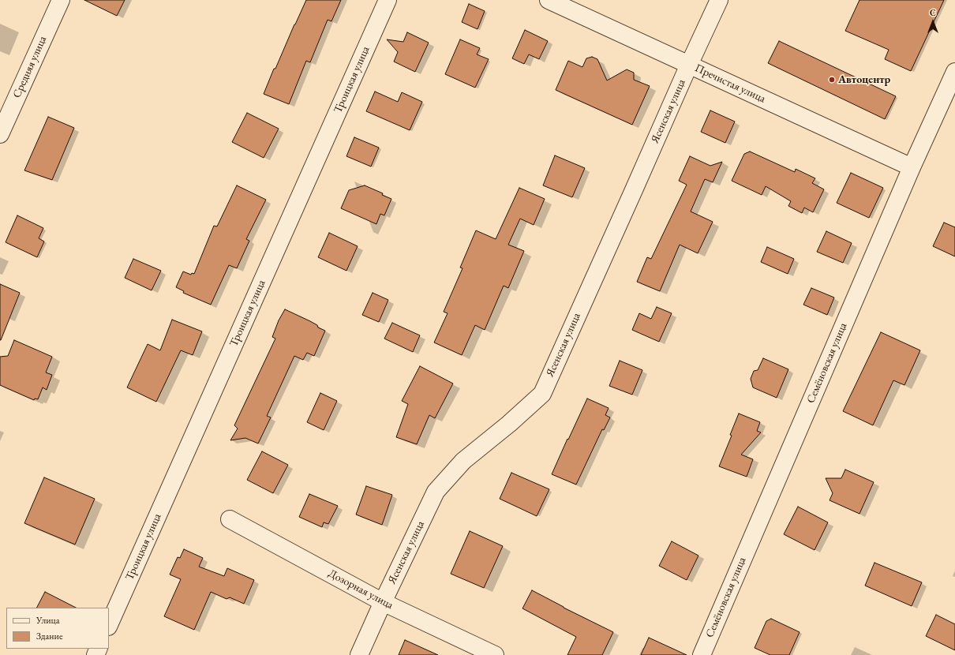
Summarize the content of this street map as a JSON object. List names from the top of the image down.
{
  "streets": {
    "street": [
      "Средняя улица",
      "Троицкая улица",
      "Пречистая улица",
      "Ясенская улица",
      "Семёновская улица",
      "Дозорная улица"
    ]
  },
  "crossings": [
    ["Пречистая улица", "Ясенская улица"],
    ["Пречистая улица", "Семёновская улица"],
    ["Ясенская улица", "Дозорная улица"]
  ],
  "places": ["Автоцентр"],
  "legend": ["Улица", "Здание"],
  "north": "top"
}
